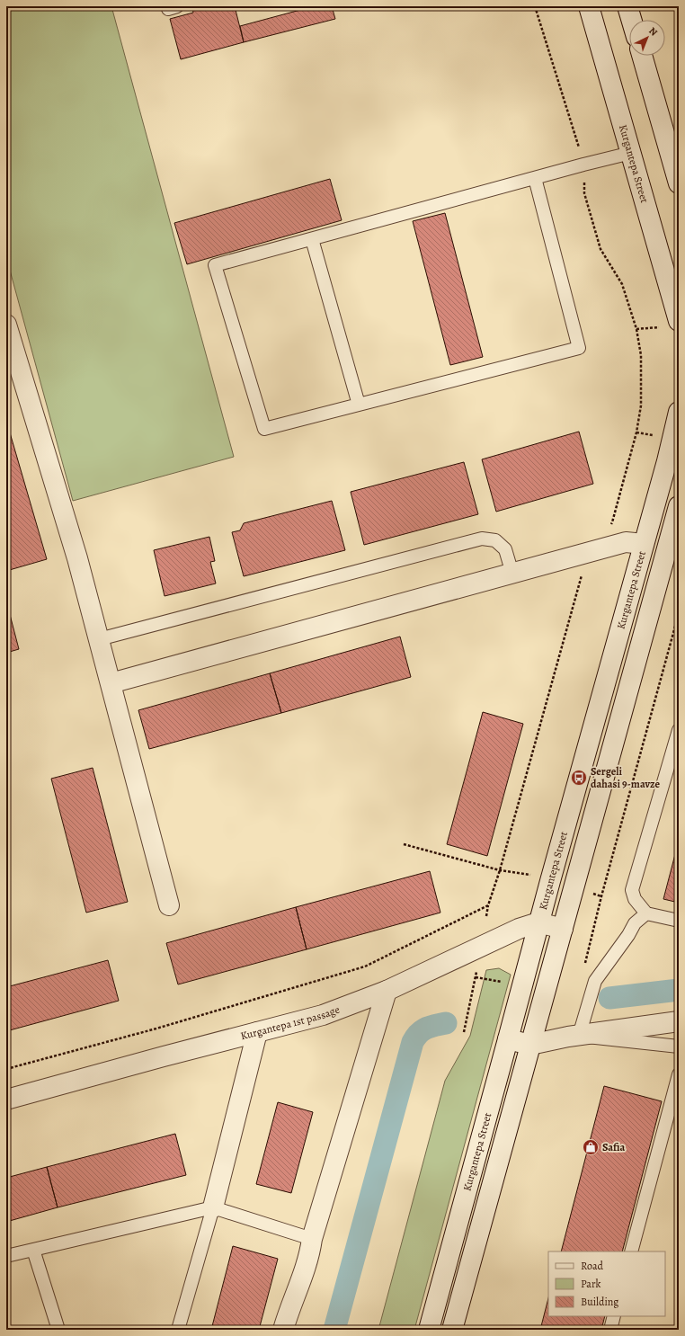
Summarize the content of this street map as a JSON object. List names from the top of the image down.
{
  "streets": {
    "street": ["Kurgantepa Street", "Kurgantepa 1st passage"]
  },
  "crossings": [
    ["Kurgantepa Street", "Kurgantepa 1st passage"]
  ],
  "places": {
    "bus stop": ["Sergeli dahasi 9-mavze"],
    "shop": ["Safia"]
  },
  "legend": ["Road", "Park", "Building"],
  "north": "top right"
}
